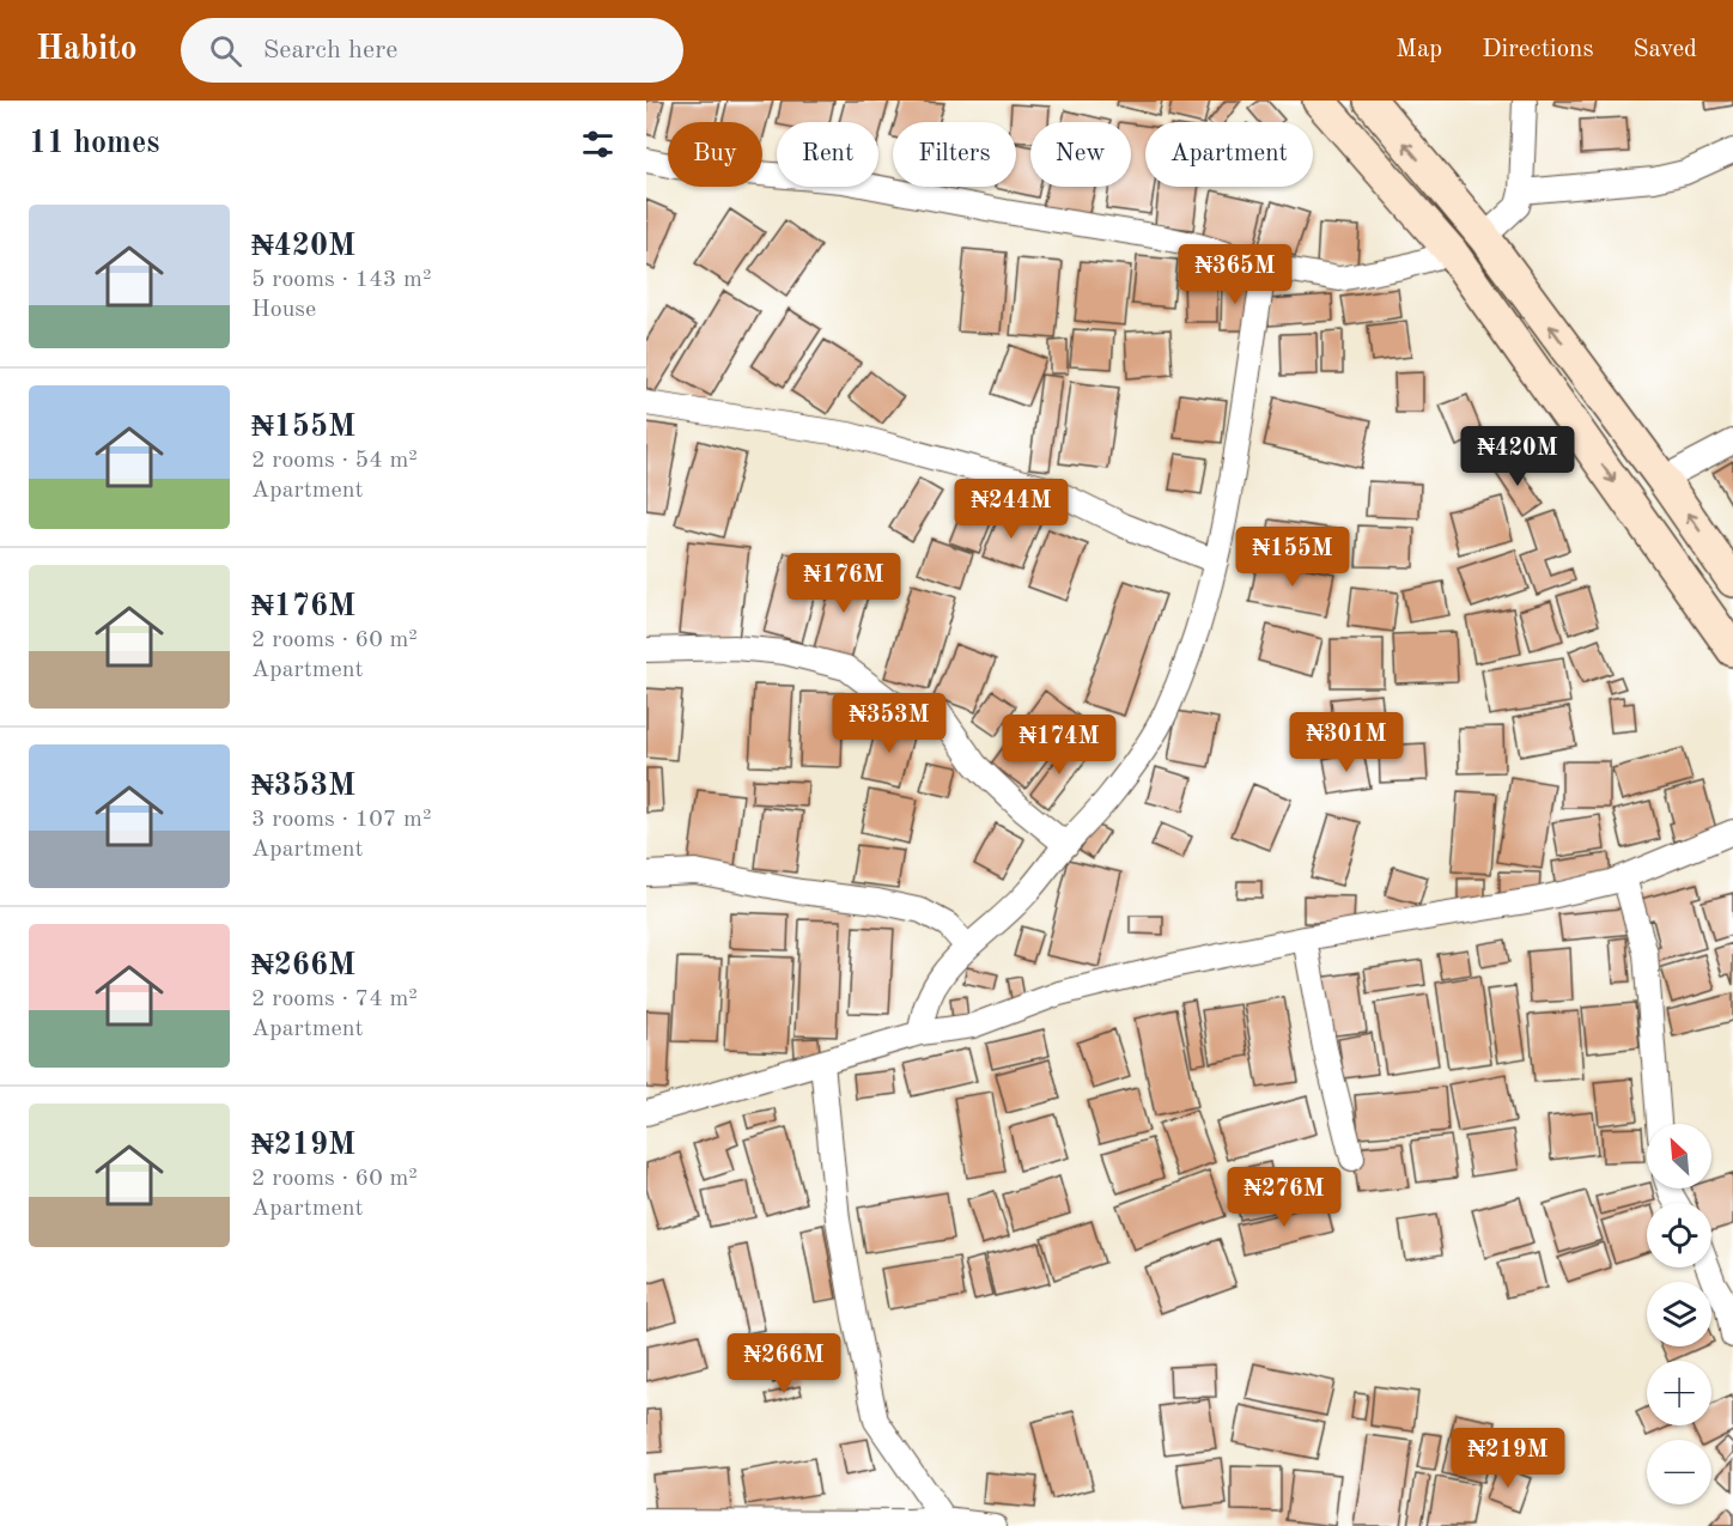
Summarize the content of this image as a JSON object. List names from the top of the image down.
{
  "north": "top left",
  "page": {
    "header": "Habito",
    "search": "Search here",
    "nav": ["Map", "Directions", "Saved"],
    "heading": "11 homes",
    "chip": [
      "Buy",
      "Rent",
      "Filters",
      "New",
      "Apartment"
    ],
    "list": [
      {
        "name": "₦420M",
        "note": "5 rooms · 143 m² · House"
      },
      {
        "name": "₦155M",
        "note": "2 rooms · 54 m² · Apartment"
      },
      {
        "name": "₦176M",
        "note": "2 rooms · 60 m² · Apartment"
      },
      {
        "name": "₦353M",
        "note": "3 rooms · 107 m² · Apartment"
      },
      {
        "name": "₦266M",
        "note": "2 rooms · 74 m² · Apartment"
      },
      {
        "name": "₦219M",
        "note": "2 rooms · 60 m² · Apartment"
      }
    ],
    "price": [
      "₦365M",
      "₦420M",
      "₦244M",
      "₦155M",
      "₦176M",
      "₦353M",
      "₦301M",
      "₦174M",
      "₦276M",
      "₦266M",
      "₦219M"
    ],
    "map_buttons": ["+", "−"]
  }
}
